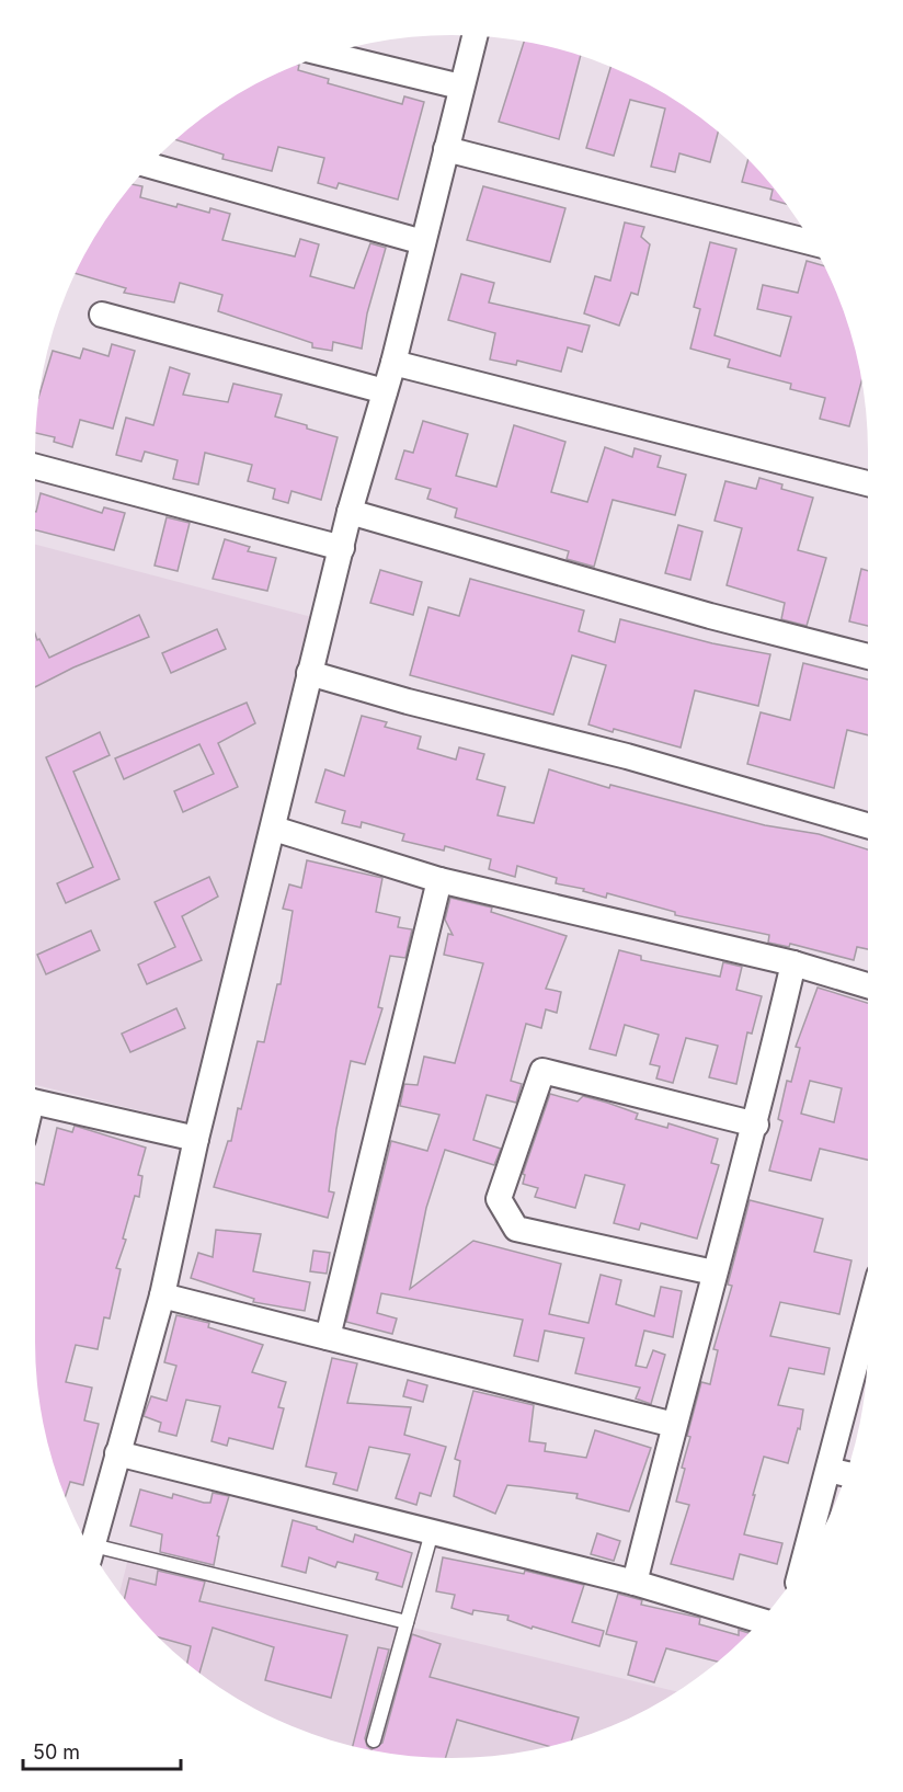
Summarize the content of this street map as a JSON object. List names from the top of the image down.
{
  "scale_bar": "50 m"
}
